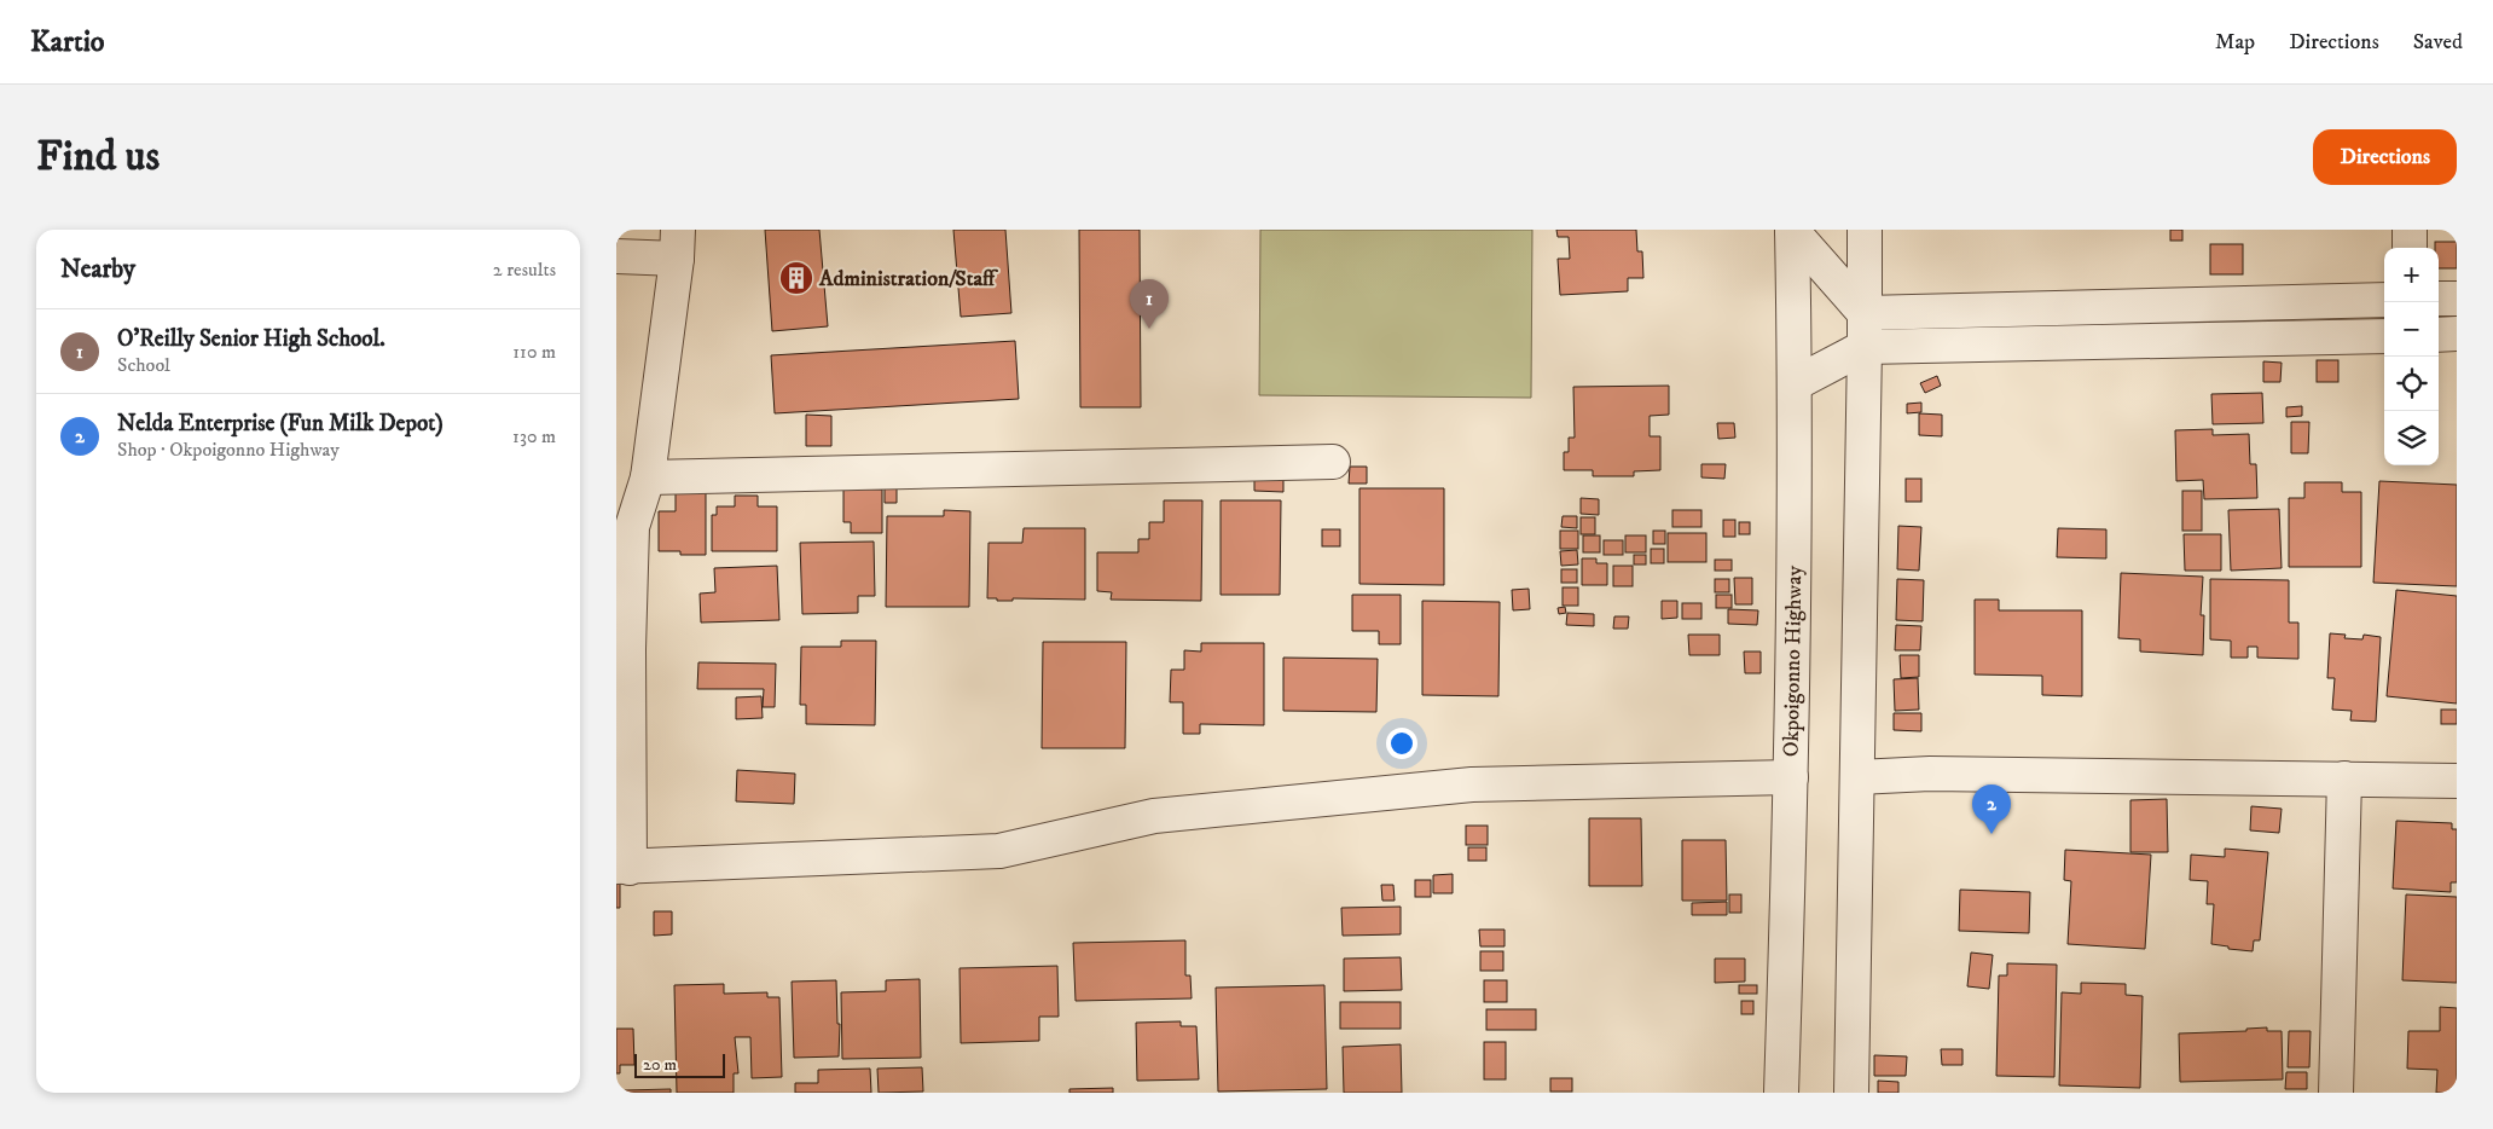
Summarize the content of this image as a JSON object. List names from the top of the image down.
{
  "streets": {
    "street": ["Okpoigonno Highway"]
  },
  "places": {
    "building": ["Administration/Staff"]
  },
  "scale_bar": "20 m",
  "page": {
    "header": "Kartio",
    "nav": ["Map", "Directions", "Saved"],
    "buttons": "Directions",
    "title": "Find us",
    "heading": ["Nearby", "2 results"],
    "map_buttons": ["+", "−"],
    "pins": ["1", "2"],
    "list": [
      {
        "mark": "1",
        "name": "O'Reilly Senior High School.",
        "note": "School",
        "value": "110 m"
      },
      {
        "mark": "2",
        "name": "Nelda Enterprise (Fun Milk Depot)",
        "note": "Shop · Okpoigonno Highway",
        "value": "130 m"
      }
    ],
    "scale": "20 m"
  }
}
